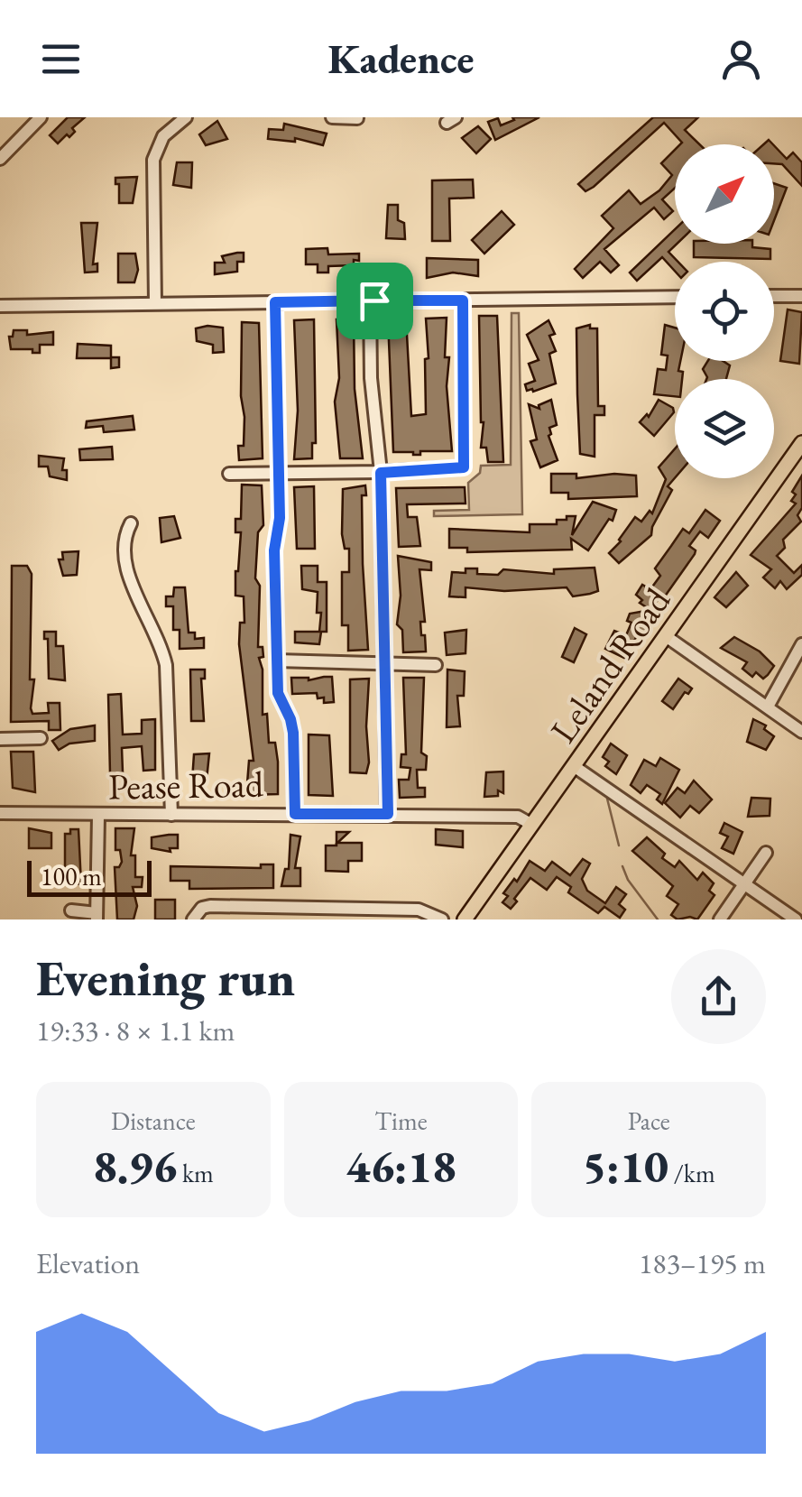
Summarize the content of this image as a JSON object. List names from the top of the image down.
{
  "streets": {
    "main road": ["Leland Road"],
    "street": ["Pease Road"]
  },
  "crossings": [
    ["Leland Road", "Pease Road"]
  ],
  "scale_bar": "100 m",
  "north": "top right",
  "page": {
    "header": "Kadence",
    "scale": "100 m",
    "heading": ["Evening run", "19:33 · 8 × 1.1 km"],
    "stats": [
      ["Distance", "8.96 km"],
      ["Time", "46:18"],
      ["Pace", "5:10 /km"]
    ],
    "chart": ["Elevation", "183–195 m"]
  }
}
